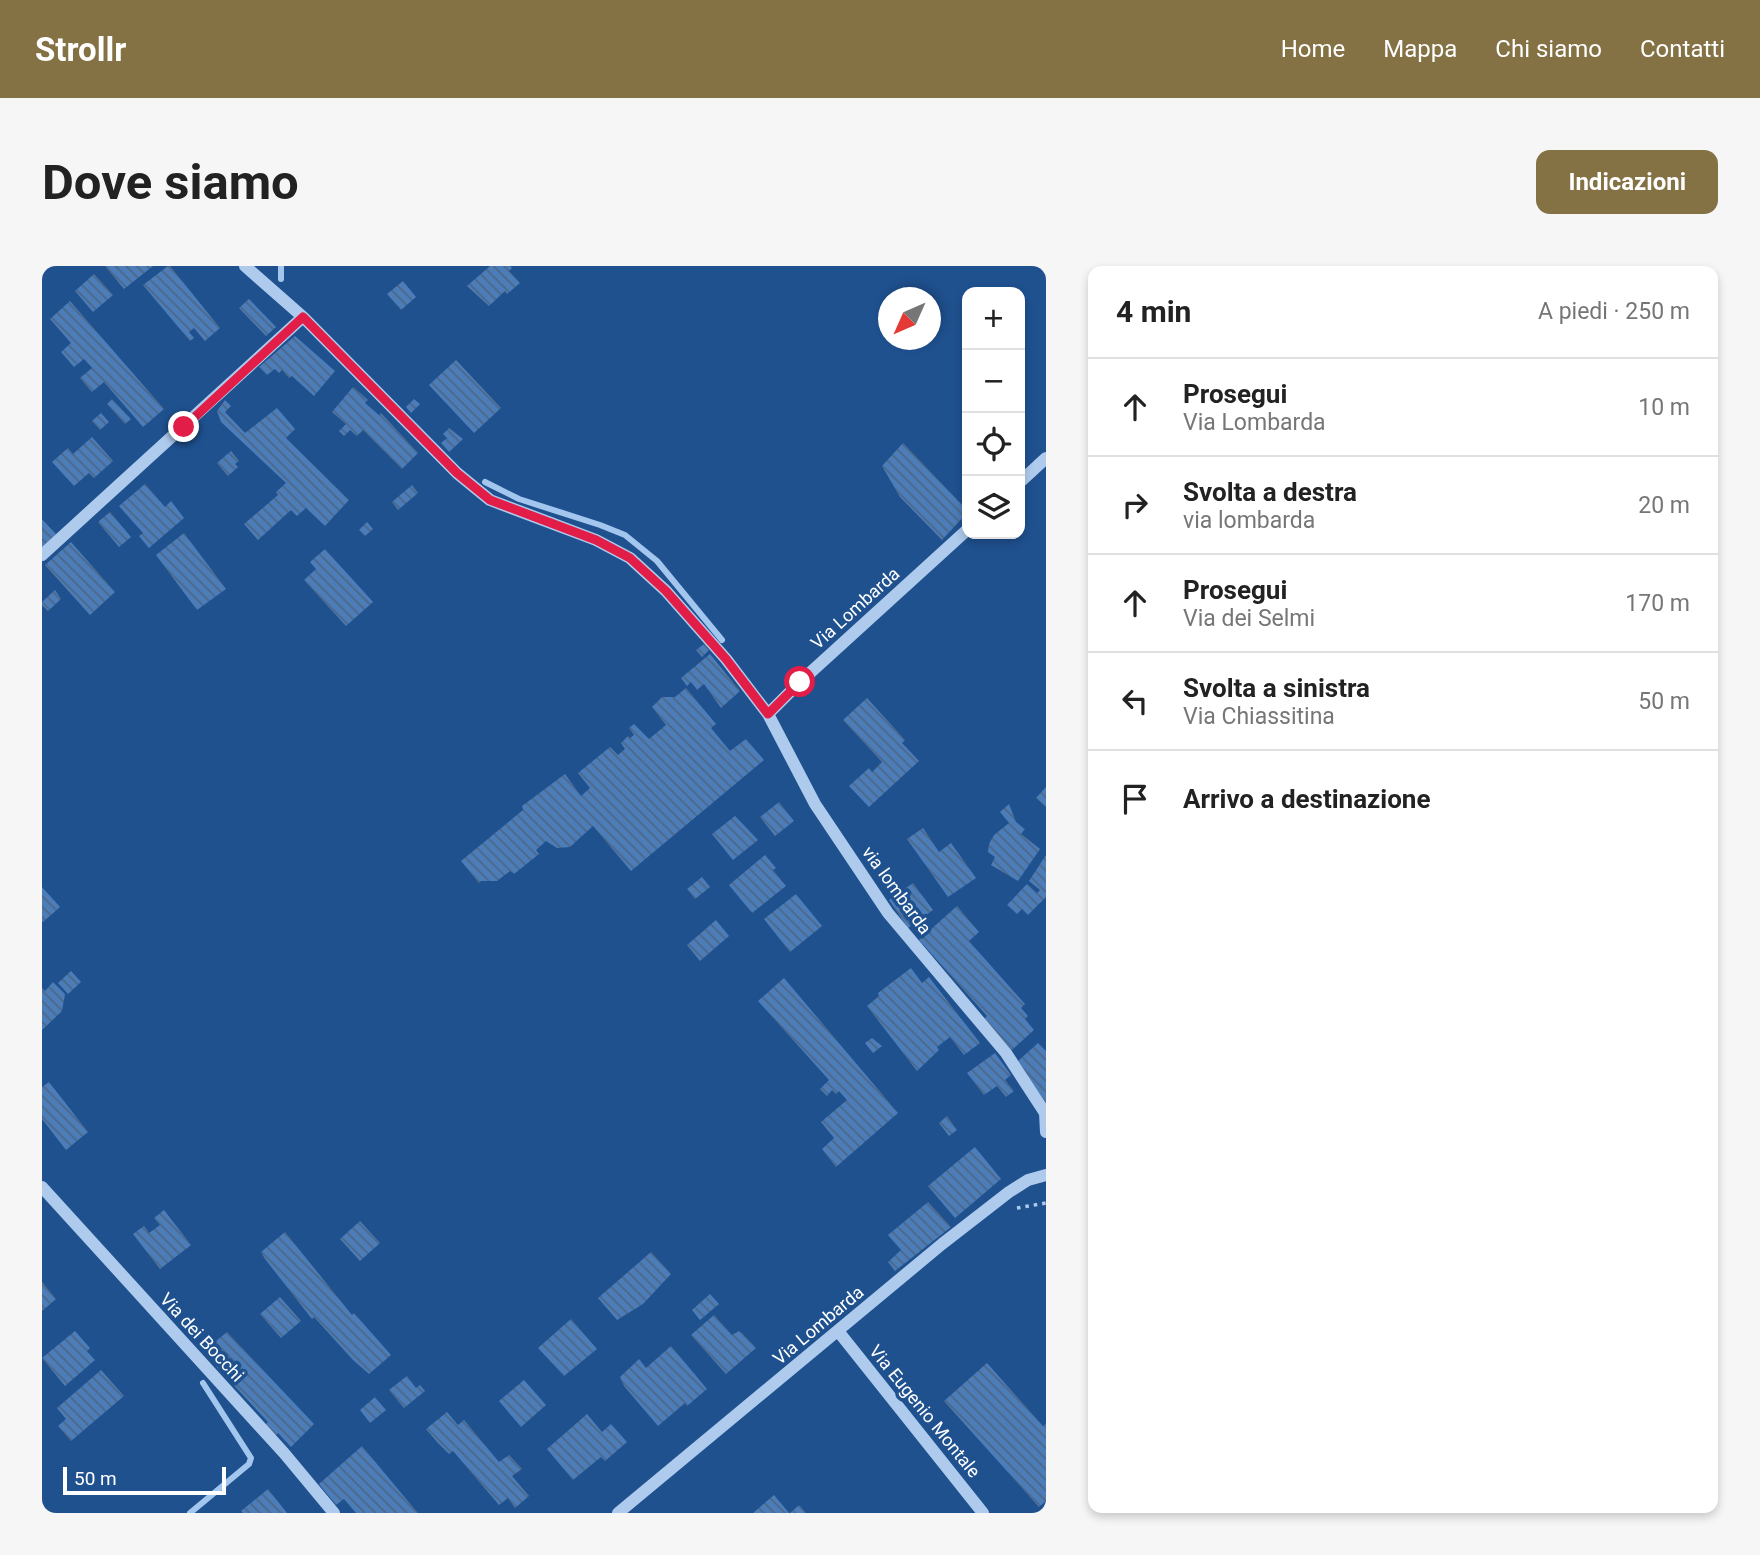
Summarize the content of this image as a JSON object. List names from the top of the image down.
{
  "streets": {
    "street": [
      "Via Lombarda",
      "via lombarda",
      "Via dei Bocchi",
      "Via Eugenio Montale"
    ]
  },
  "crossings": [
    ["Via Lombarda", "via lombarda"],
    ["Via Lombarda", "Via Eugenio Montale"]
  ],
  "scale_bar": "50 m",
  "north": "bottom left",
  "page": {
    "header": "Strollr",
    "nav": [
      "Home",
      "Mappa",
      "Chi siamo",
      "Contatti"
    ],
    "buttons": "Indicazioni",
    "title": "Dove siamo",
    "heading": ["4 min", "A piedi · 250 m"],
    "map_buttons": ["+", "−"],
    "list": [
      ["Prosegui", "Via Lombarda", "10 m"],
      ["Svolta a destra", "via lombarda", "20 m"],
      ["Prosegui", "Via dei Selmi", "170 m"],
      ["Svolta a sinistra", "Via Chiassitina", "50 m"],
      "Arrivo a destinazione"
    ],
    "scale": "50 m"
  }
}
